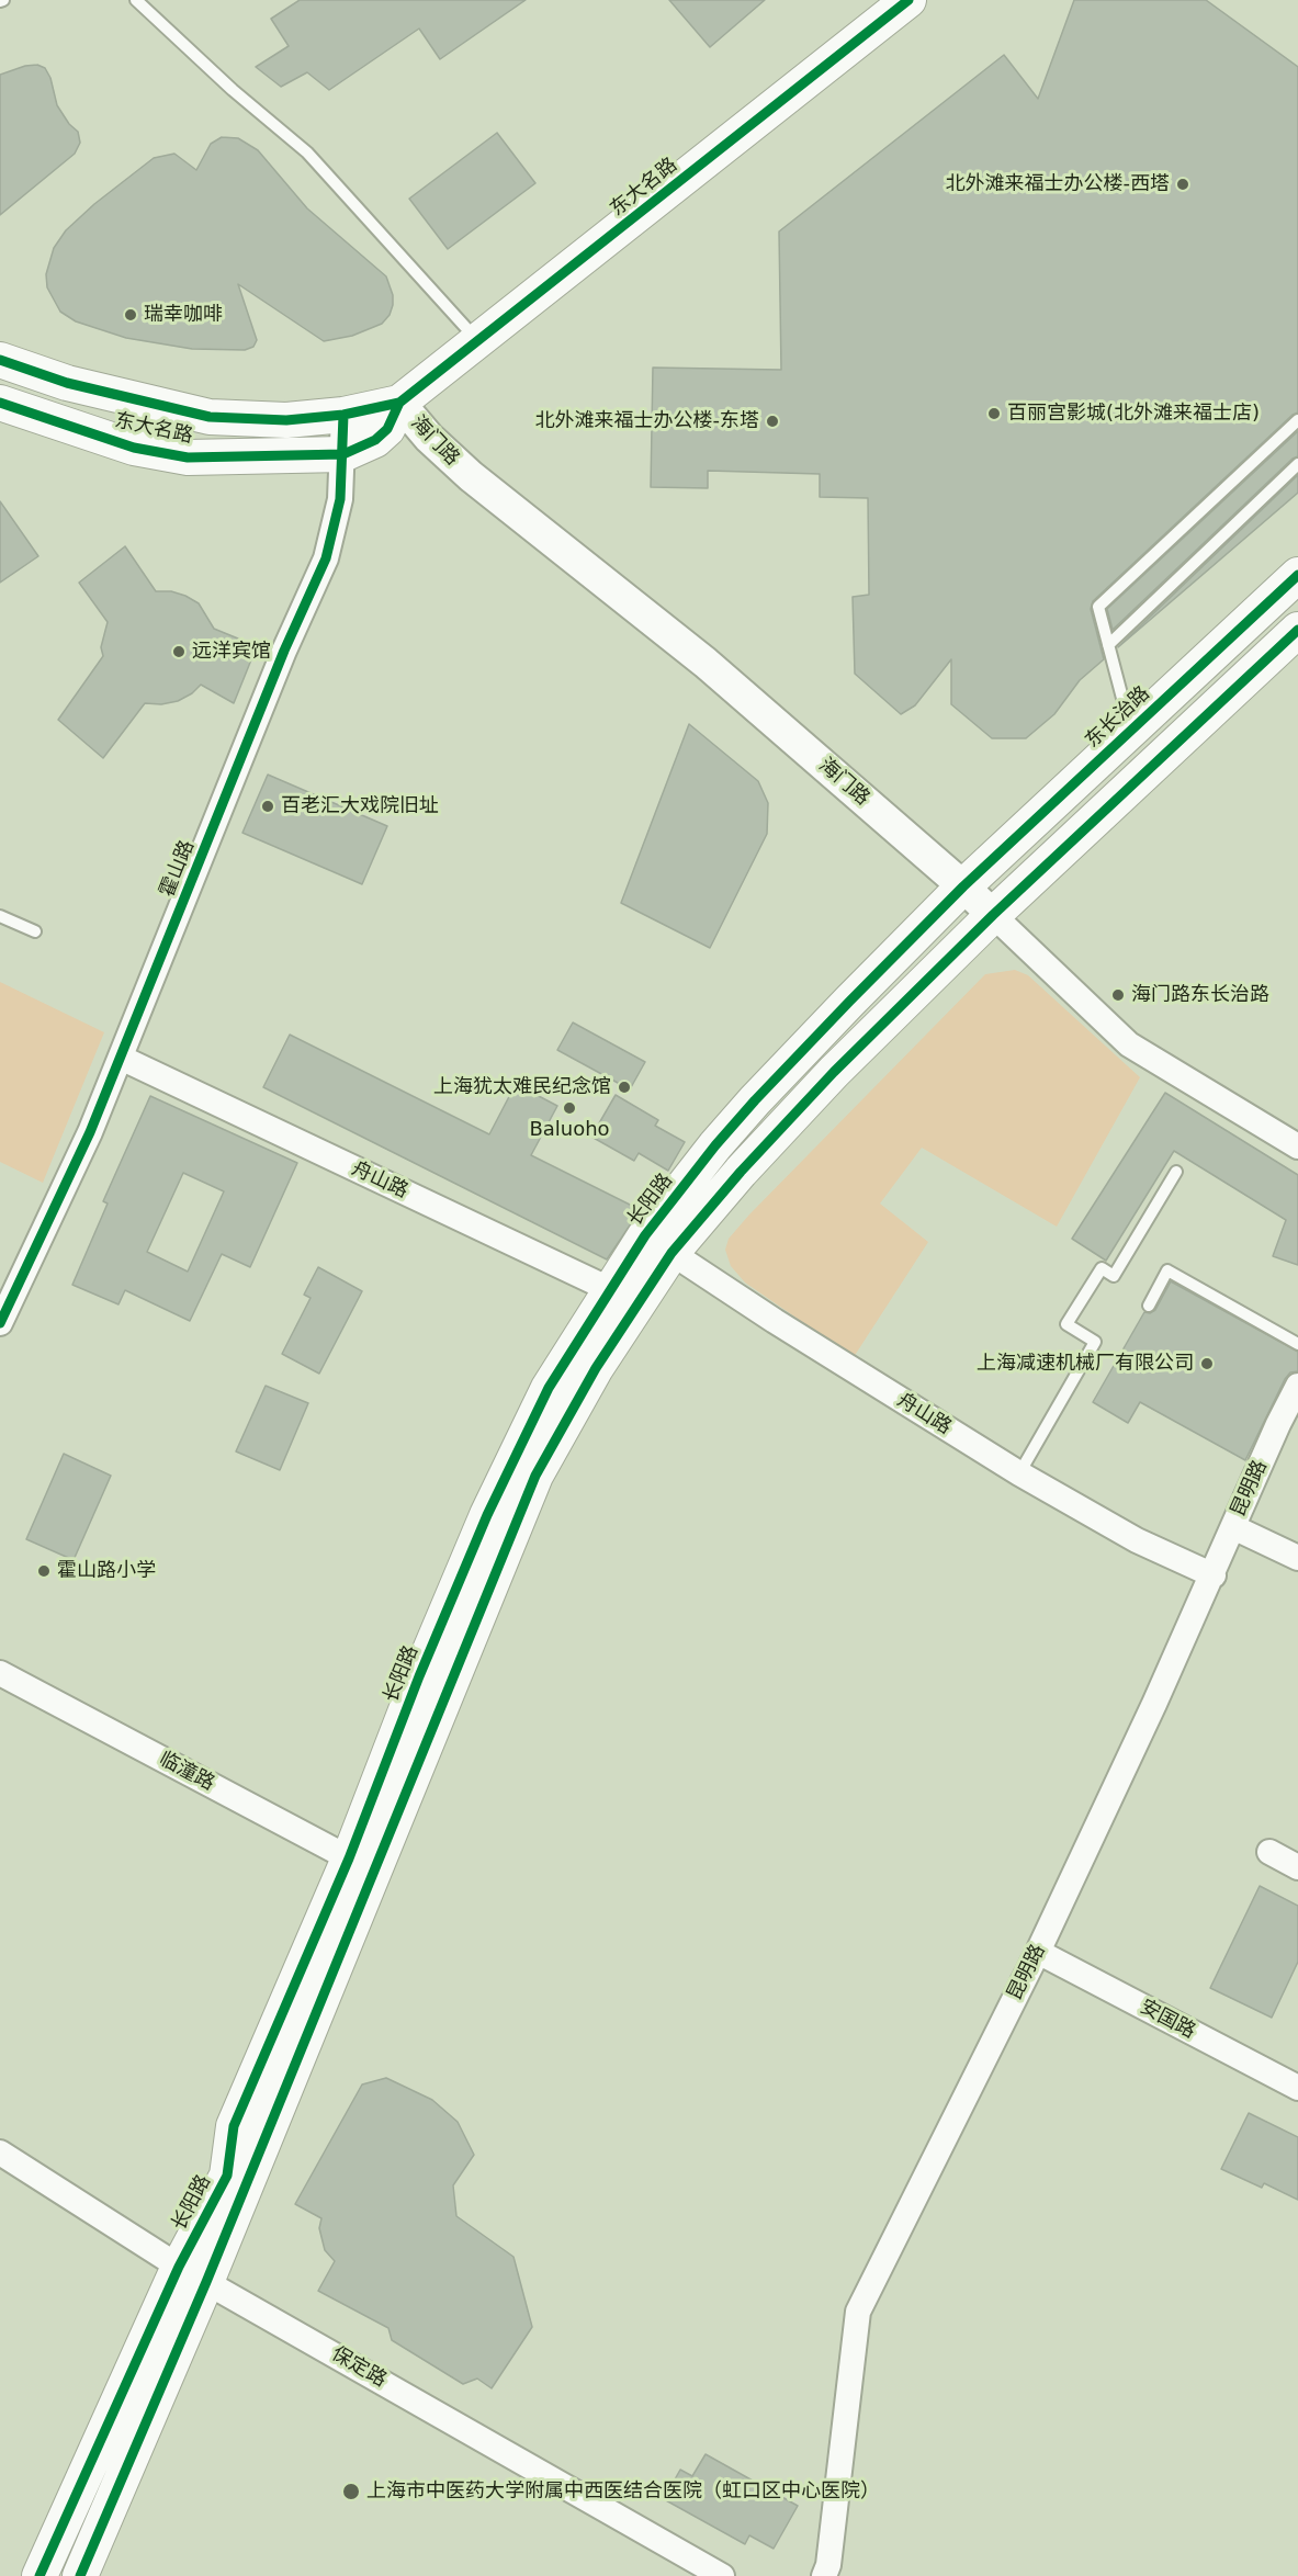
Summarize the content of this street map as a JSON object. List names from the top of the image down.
{
  "streets": {
    "main road": ["东大名路", "东长治路", "长阳路"],
    "street": [
      "海门路",
      "霍山路",
      "舟山路",
      "昆明路",
      "临潼路",
      "安国路",
      "保定路"
    ]
  },
  "crossings": [
    ["东大名路", "海门路"],
    ["东大名路", "霍山路"],
    ["海门路", "东长治路"],
    ["海门路", "长阳路"],
    ["东长治路", "长阳路"],
    ["霍山路", "舟山路"],
    ["舟山路", "长阳路"],
    ["舟山路", "昆明路"],
    ["长阳路", "临潼路"],
    ["长阳路", "保定路"],
    ["昆明路", "安国路"]
  ],
  "places": [
    "北外滩来福士办公楼-西塔",
    "瑞幸咖啡",
    "百丽宫影城(北外滩来福士店)",
    "北外滩来福士办公楼-东塔",
    "远洋宾馆",
    "百老汇大戏院旧址",
    "海门路东长治路",
    "上海犹太难民纪念馆",
    "Baluoho",
    "上海减速机械厂有限公司",
    "霍山路小学",
    "上海市中医药大学附属中西医结合医院（虹口区中心医院）"
  ]
}
